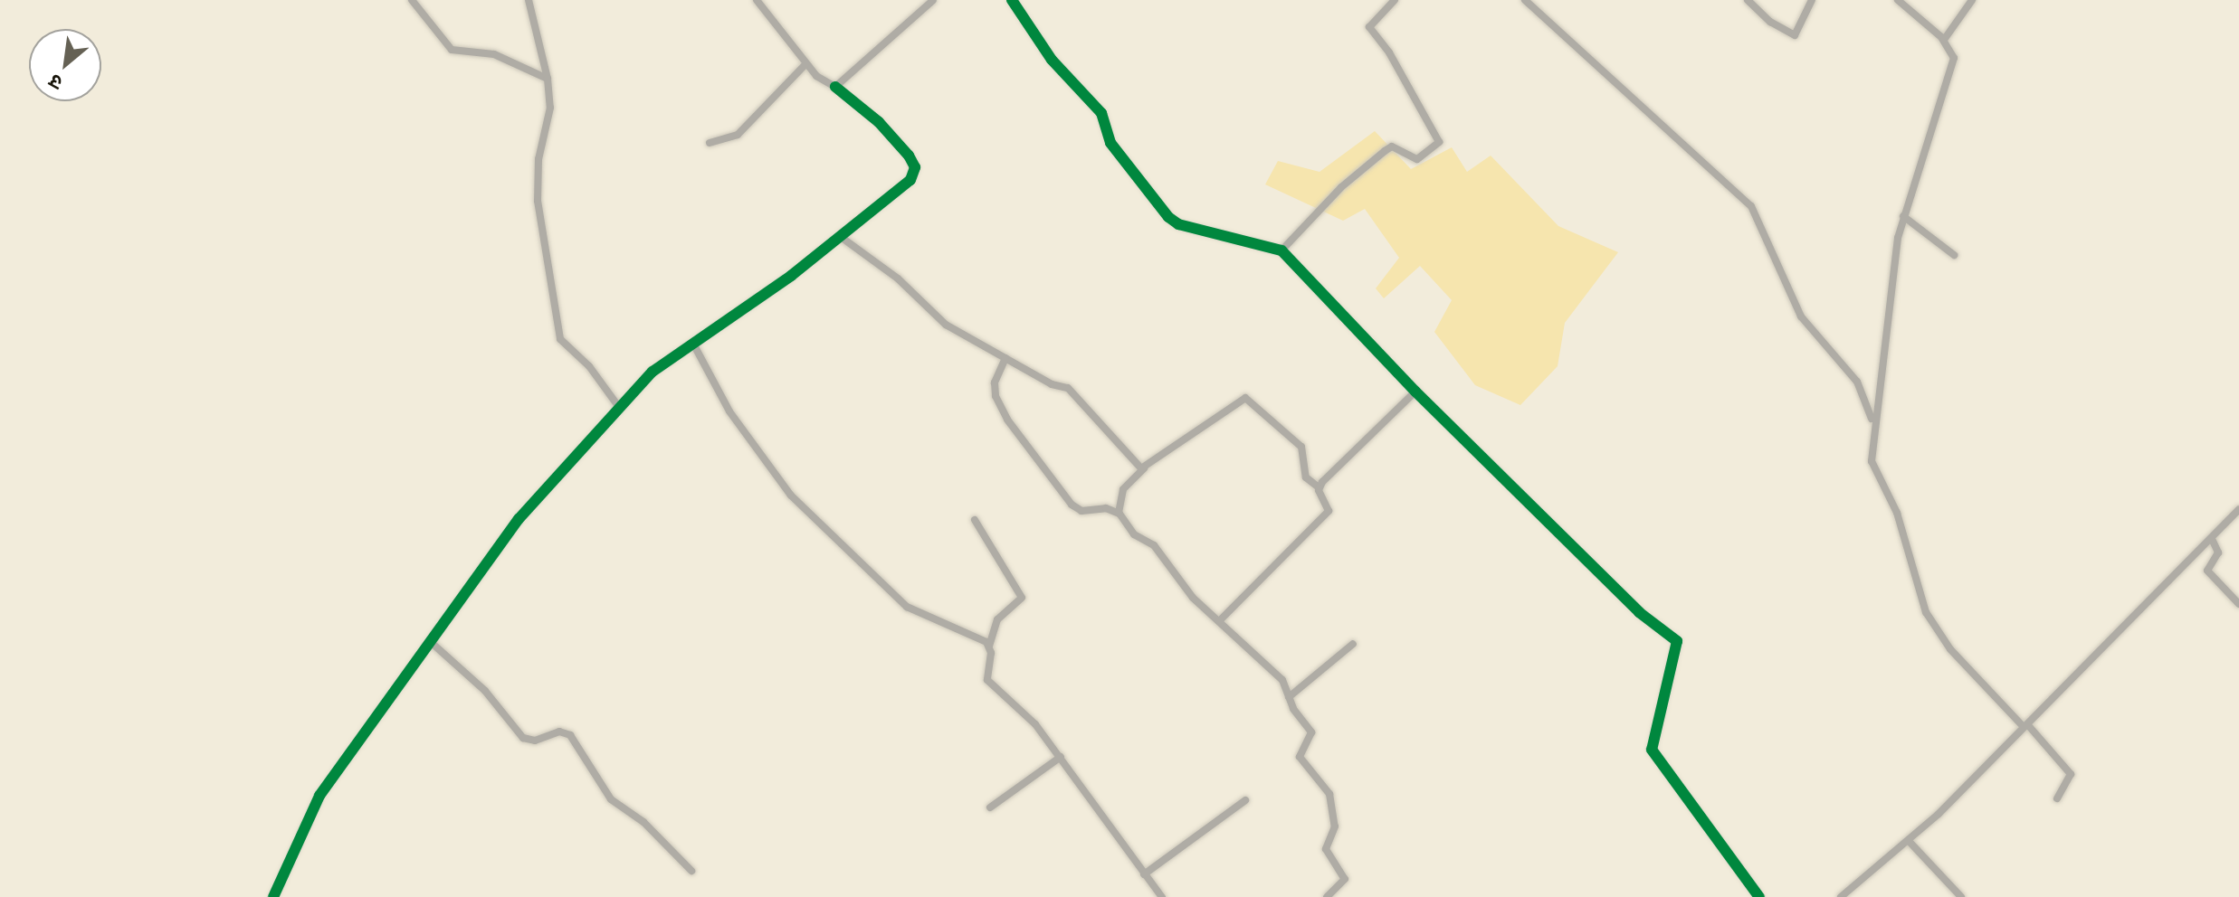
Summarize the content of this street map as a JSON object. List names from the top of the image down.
{
  "north": "bottom left"
}
